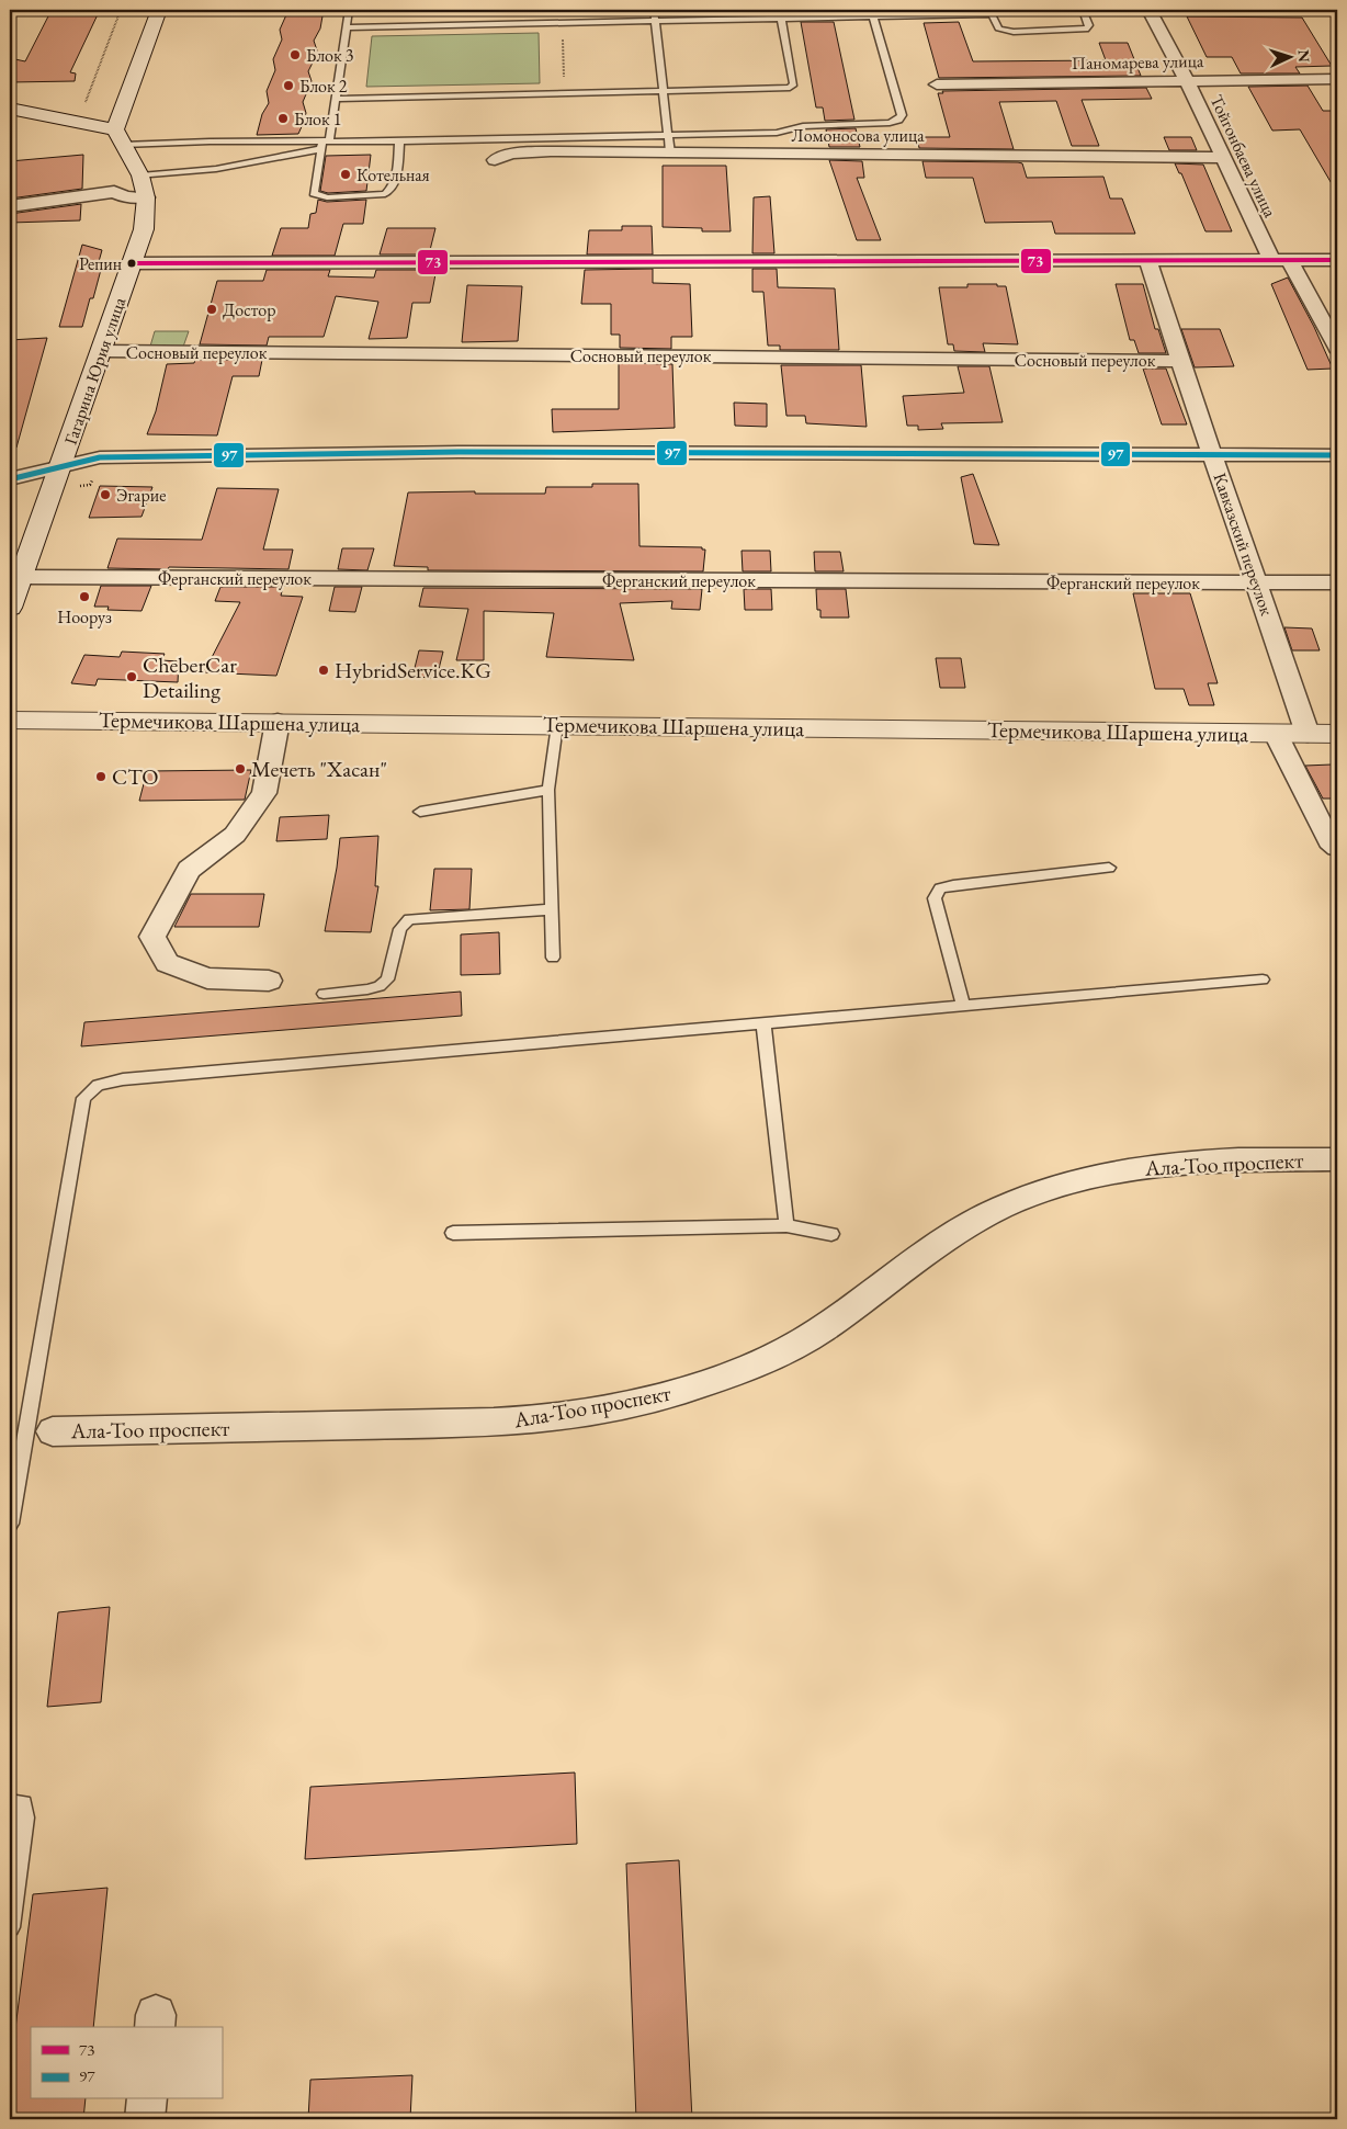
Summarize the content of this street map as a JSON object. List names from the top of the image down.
{
  "streets": {
    "main road": ["Гагарина Юрия улица", "Термечикова Шаршена улица"],
    "street": [
      "Паномарева улица",
      "Ломоносова улица",
      "Тойгонбаева улица",
      "Сосновый переулок",
      "Кавказский переулок",
      "Ферганский переулок",
      "Ала-Тоо проспект"
    ]
  },
  "crossings": [
    ["Паномарева улица", "Тойгонбаева улица"],
    ["Ломоносова улица", "Тойгонбаева улица"],
    ["Сосновый переулок", "Гагарина Юрия улица"],
    ["Сосновый переулок", "Кавказский переулок"],
    ["Гагарина Юрия улица", "Ферганский переулок"],
    ["Кавказский переулок", "Ферганский переулок"],
    ["Кавказский переулок", "Термечикова Шаршена улица"]
  ],
  "places": [
    "Блок 3",
    "Блок 2",
    "Блок 1",
    "Котельная",
    "Репин",
    "Достор",
    "Эгарие",
    "Нооруз",
    "HybridService.KG",
    "CheberCar Detailing",
    "Мечеть \"Хасан\"",
    "СТО"
  ],
  "lines": ["transit line 73", "transit line 97"],
  "legend": ["73", "97"],
  "north": "right"
}
